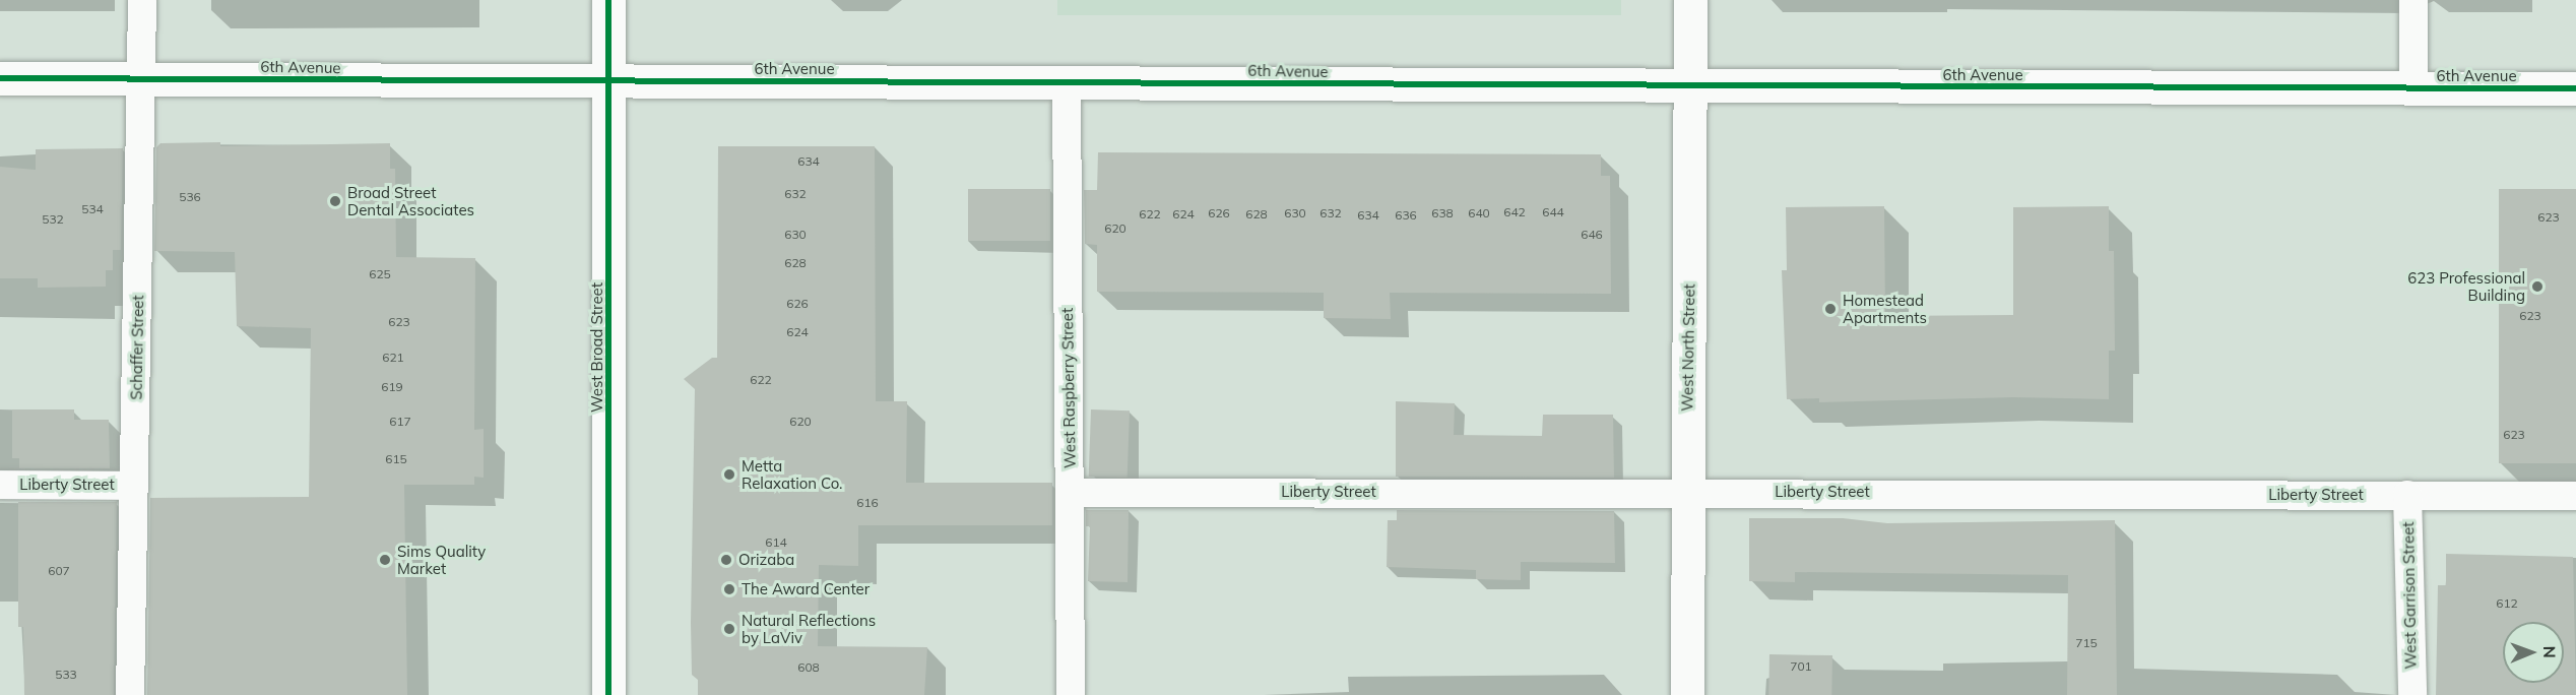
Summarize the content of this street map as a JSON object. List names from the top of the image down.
{
  "streets": {
    "street": ["6th Avenue", "West Broad Street", "West North Street"],
    "lane": [
      "Schaffer Street",
      "West Raspberry Street",
      "Liberty Street",
      "West Garrison Street"
    ]
  },
  "crossings": [
    ["6th Avenue", "Schaffer Street"],
    ["6th Avenue", "West Broad Street"],
    ["6th Avenue", "West North Street"],
    ["6th Avenue", "West Raspberry Street"],
    ["Schaffer Street", "Liberty Street"],
    ["West North Street", "Liberty Street"],
    ["West Raspberry Street", "Liberty Street"],
    ["Liberty Street", "West Garrison Street"]
  ],
  "places": [
    "Broad Street Dental Associates",
    "623 Professional Building",
    "Homestead Apartments",
    "Metta Relaxation Co.",
    "Sims Quality Market",
    "Orizaba",
    "The Award Center",
    "Natural Reflections by LaViv"
  ],
  "house_numbers": [
    "634",
    "632",
    "536",
    "534",
    "642",
    "644",
    "626",
    "630",
    "632",
    "638",
    "640",
    "622",
    "624",
    "628",
    "634",
    "636",
    "623",
    "532",
    "620",
    "630",
    "646",
    "628",
    "625",
    "626",
    "623",
    "623",
    "624",
    "621",
    "622",
    "619",
    "617",
    "620",
    "623",
    "615",
    "616",
    "614",
    "607",
    "612",
    "715",
    "701",
    "608",
    "533"
  ],
  "north": "right"
}
